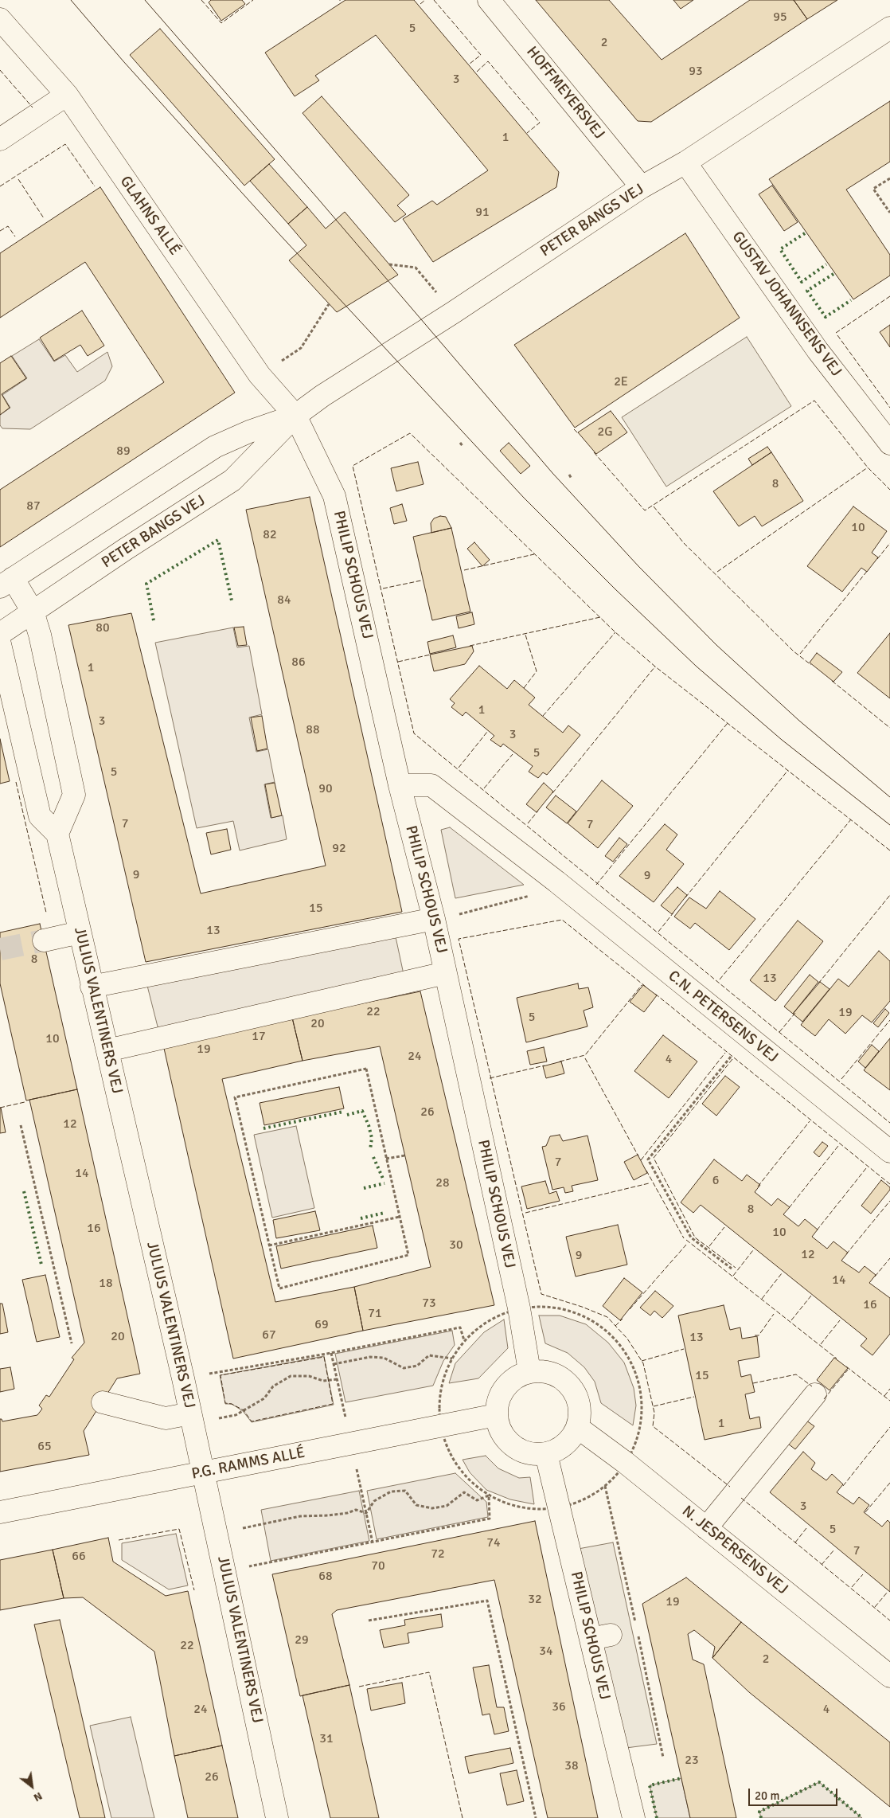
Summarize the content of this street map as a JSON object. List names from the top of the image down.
{
  "streets": {
    "street": [
      "HOFFMEYERSVEJ",
      "GLAHNS ALLÉ",
      "PETER BANGS VEJ",
      "GUSTAV JOHANNSENS VEJ",
      "PHILIP SCHOUS VEJ",
      "JULIUS VALENTINERS VEJ",
      "C.N. PETERSENS VEJ",
      "P.G. RAMMS ALLÉ",
      "N. JESPERSENS VEJ"
    ]
  },
  "crossings": [
    ["HOFFMEYERSVEJ", "PETER BANGS VEJ"],
    ["GLAHNS ALLÉ", "PETER BANGS VEJ"],
    ["GLAHNS ALLÉ", "PHILIP SCHOUS VEJ"],
    ["PETER BANGS VEJ", "GUSTAV JOHANNSENS VEJ"],
    ["PETER BANGS VEJ", "PHILIP SCHOUS VEJ"],
    ["PHILIP SCHOUS VEJ", "C.N. PETERSENS VEJ"],
    ["PHILIP SCHOUS VEJ", "P.G. RAMMS ALLÉ"],
    ["PHILIP SCHOUS VEJ", "N. JESPERSENS VEJ"],
    ["JULIUS VALENTINERS VEJ", "P.G. RAMMS ALLÉ"],
    ["P.G. RAMMS ALLÉ", "N. JESPERSENS VEJ"]
  ],
  "house_numbers": [
    "95",
    "5",
    "2",
    "93",
    "3",
    "1",
    "91",
    "2E",
    "2G",
    "89",
    "8",
    "87",
    "10",
    "82",
    "84",
    "80",
    "86",
    "1",
    "1",
    "3",
    "88",
    "3",
    "5",
    "5",
    "90",
    "7",
    "7",
    "92",
    "9",
    "9",
    "15",
    "13",
    "8",
    "13",
    "22",
    "19",
    "5",
    "20",
    "17",
    "10",
    "19",
    "24",
    "4",
    "26",
    "12",
    "7",
    "14",
    "6",
    "28",
    "8",
    "16",
    "10",
    "30",
    "12",
    "9",
    "14",
    "18",
    "73",
    "16",
    "71",
    "69",
    "67",
    "20",
    "13",
    "15",
    "1",
    "65",
    "3",
    "5",
    "74",
    "7",
    "72",
    "66",
    "70",
    "68",
    "32",
    "19",
    "29",
    "22",
    "34",
    "2",
    "36",
    "24",
    "4",
    "31",
    "23",
    "38",
    "26"
  ],
  "scale_bar": "20 m",
  "north": "bottom right"
}
